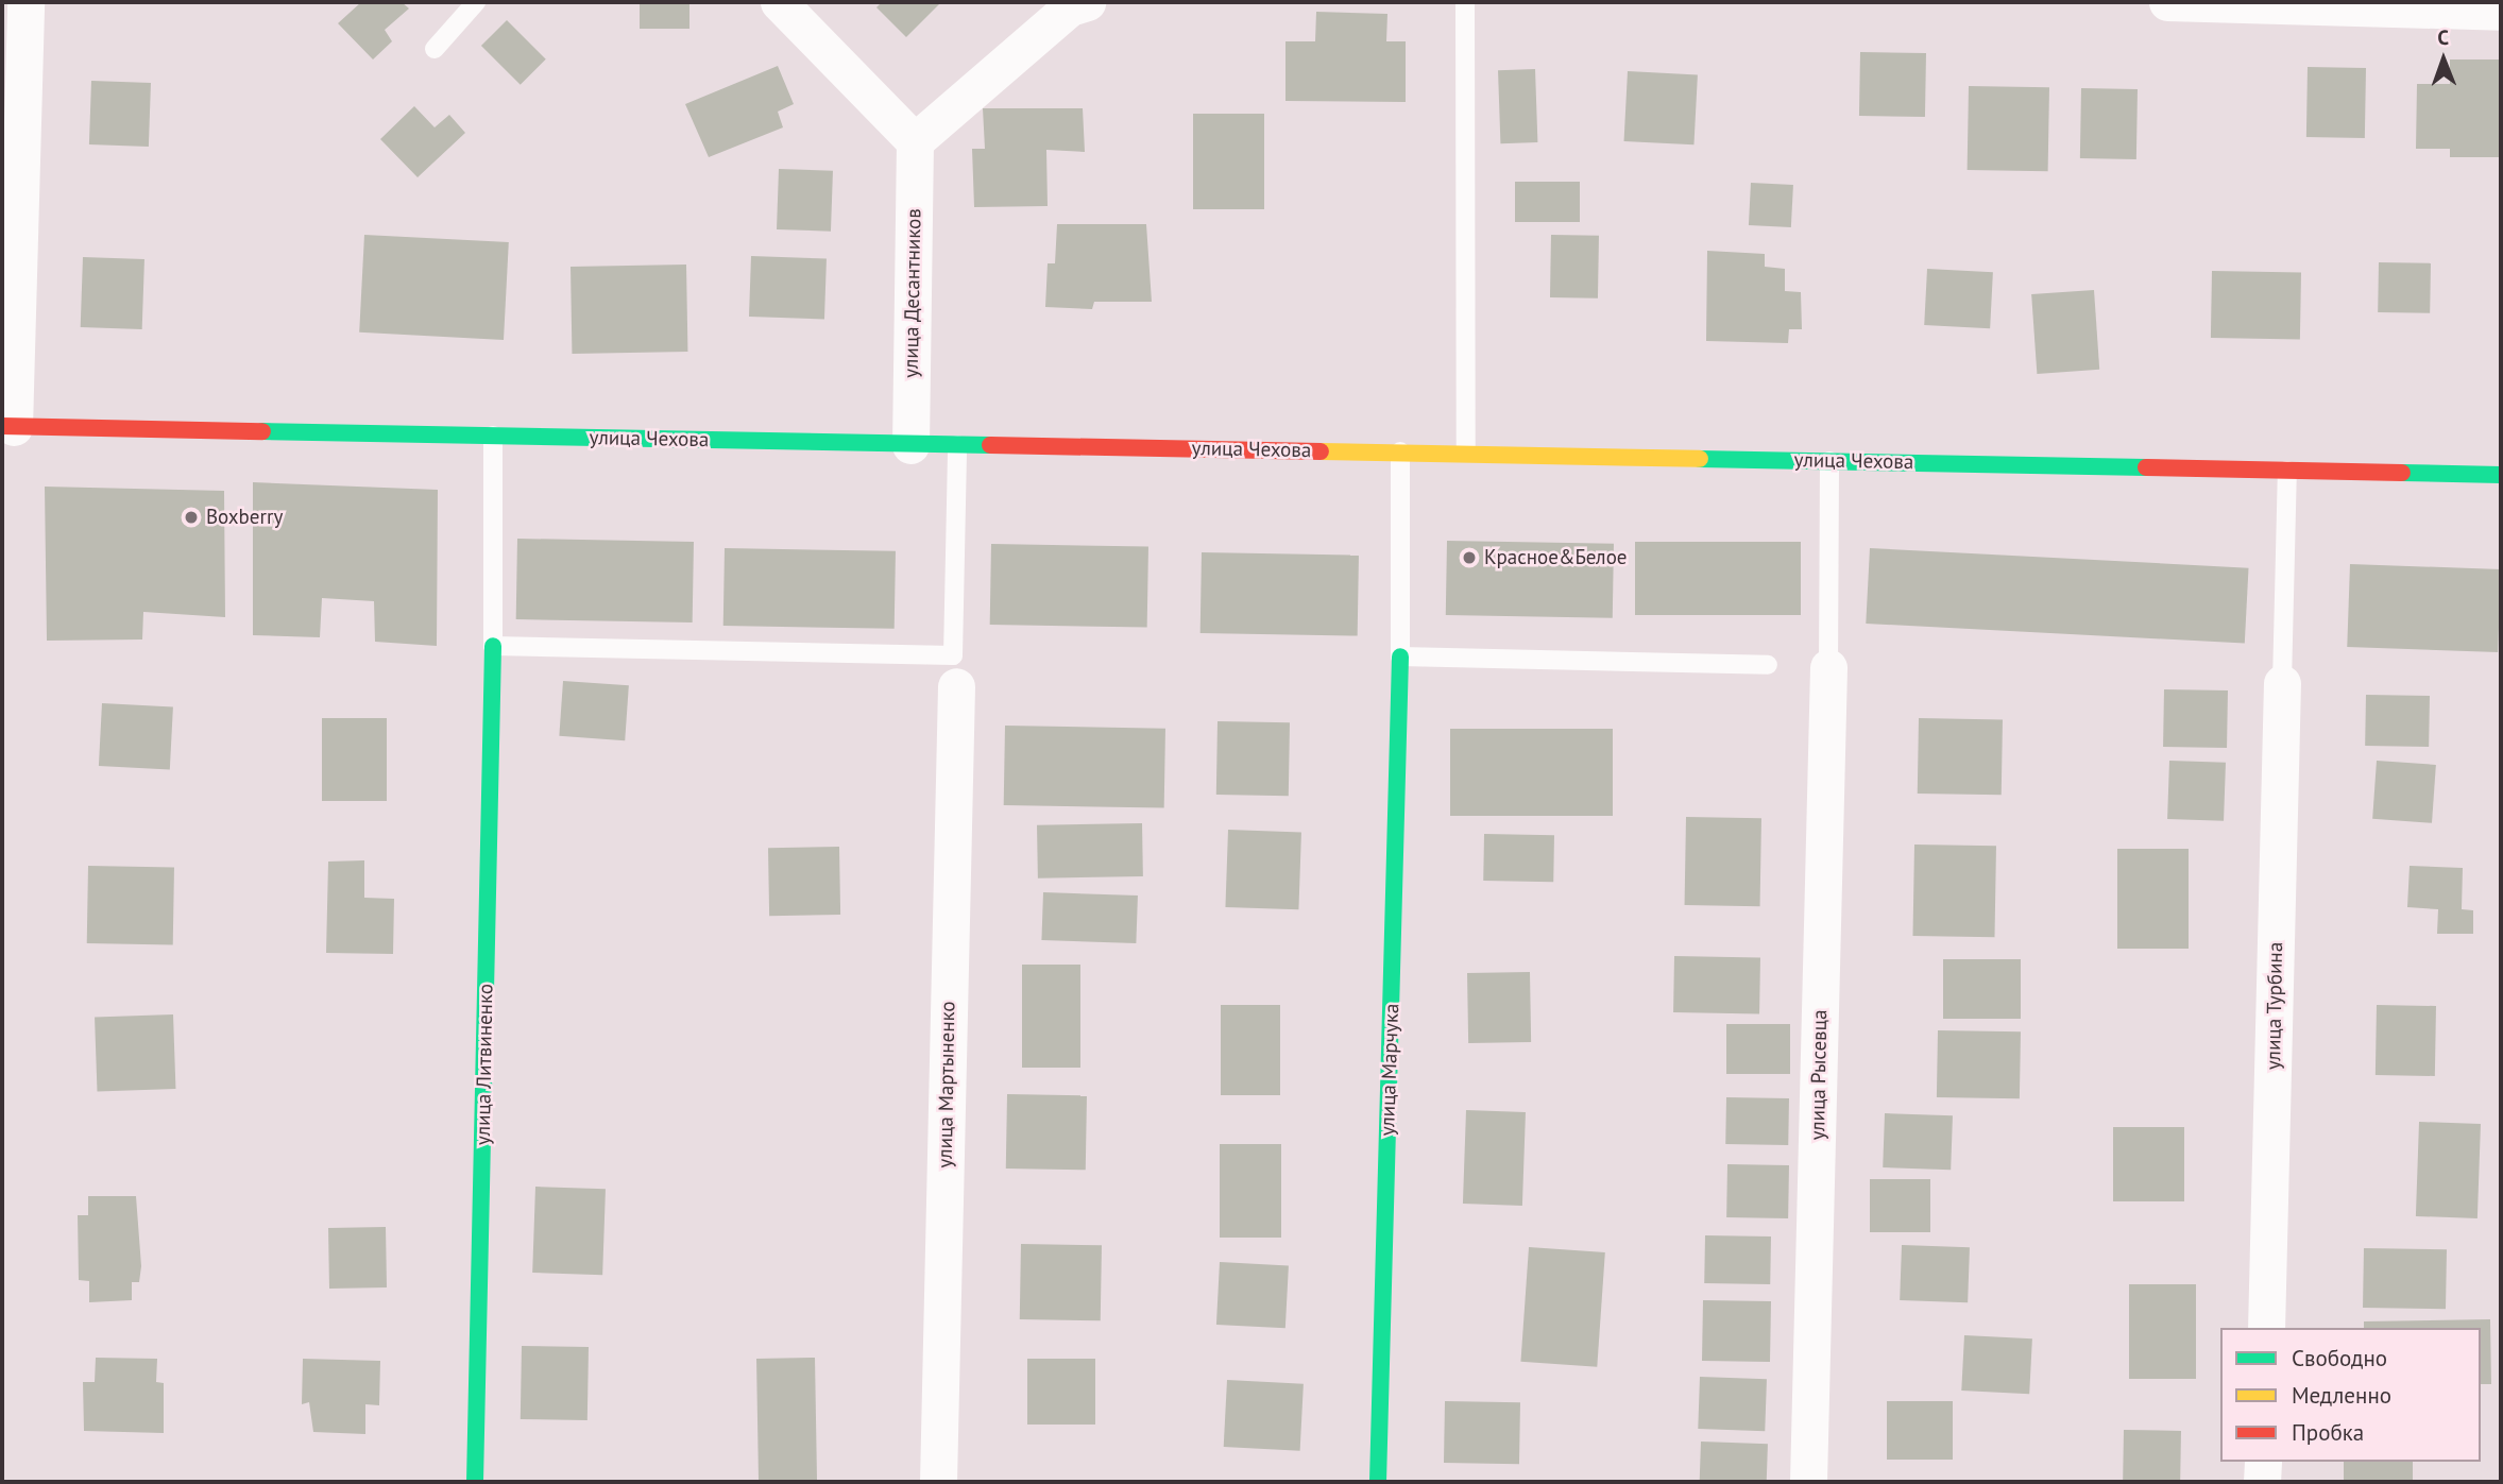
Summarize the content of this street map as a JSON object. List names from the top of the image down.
{
  "streets": {
    "street": [
      "улица Десантников",
      "улица Чехова",
      "улица Турбина",
      "улица Литвиненко",
      "улица Марчука",
      "улица Рысевца",
      "улица Мартыненко"
    ]
  },
  "crossings": [
    ["улица Десантников", "улица Чехова"]
  ],
  "places": ["Boxberry", "Красное&Белое"],
  "legend": ["Свободно", "Медленно", "Пробка"],
  "north": "top"
}
